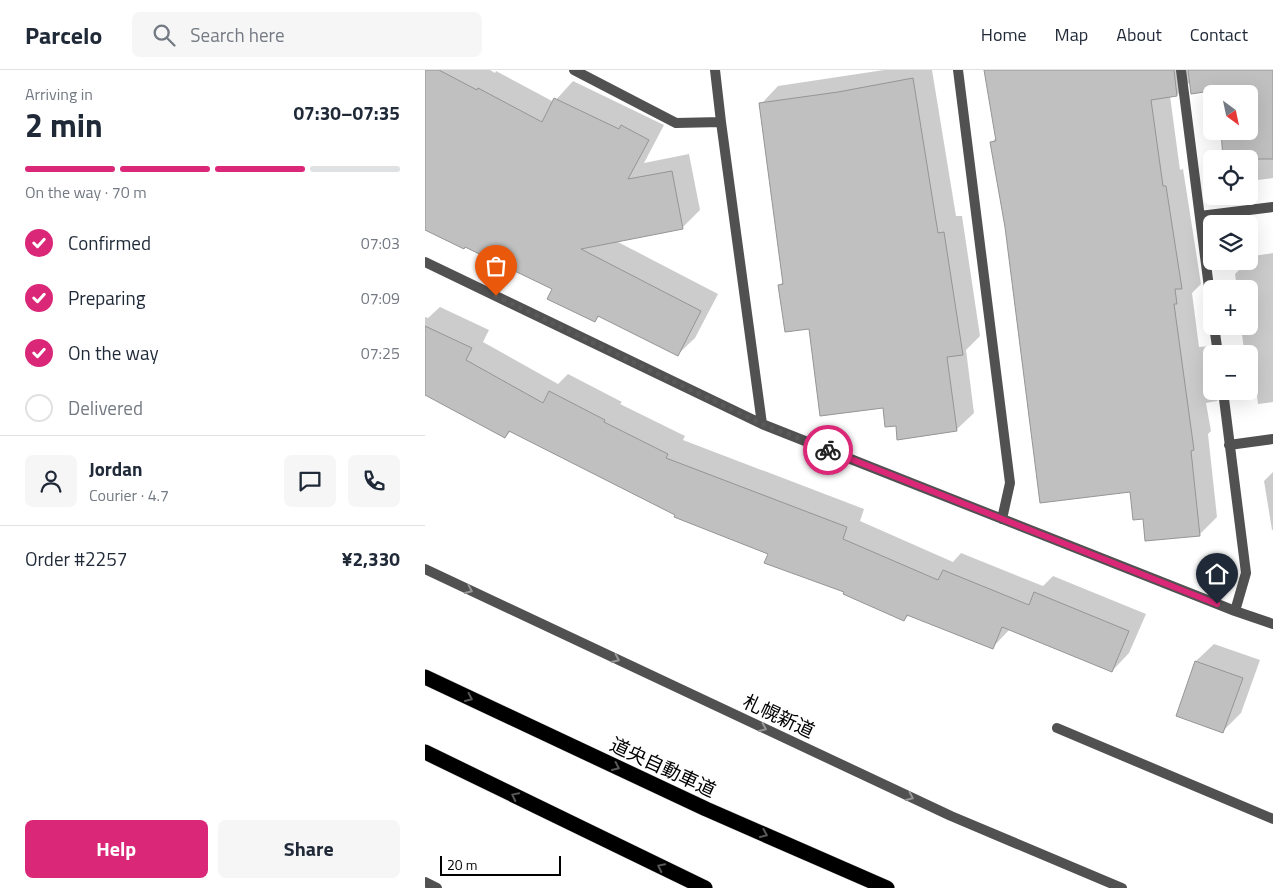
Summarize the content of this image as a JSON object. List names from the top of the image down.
{
  "streets": {
    "highway": ["道央自動車道"],
    "street": ["札幌新道"]
  },
  "one_way": ["札幌新道"],
  "scale_bar": "20 m",
  "north": "bottom right",
  "page": {
    "header": "Parcelo",
    "search": "Search here",
    "nav": [
      "Home",
      "Map",
      "About",
      "Contact"
    ],
    "heading": ["2 min", "Arriving in", "07:30–07:35"],
    "panel": [
      "Jordan",
      "Courier · 4.7",
      "Order #2257",
      "¥2,330"
    ],
    "map_buttons": ["+", "−"],
    "bar": "On the way · 70 m",
    "list": [
      ["Confirmed", "07:03"],
      ["Preparing", "07:09"],
      ["On the way", "07:25"],
      "Delivered"
    ],
    "buttons": ["Help", "Share"],
    "scale": "20 m"
  }
}
